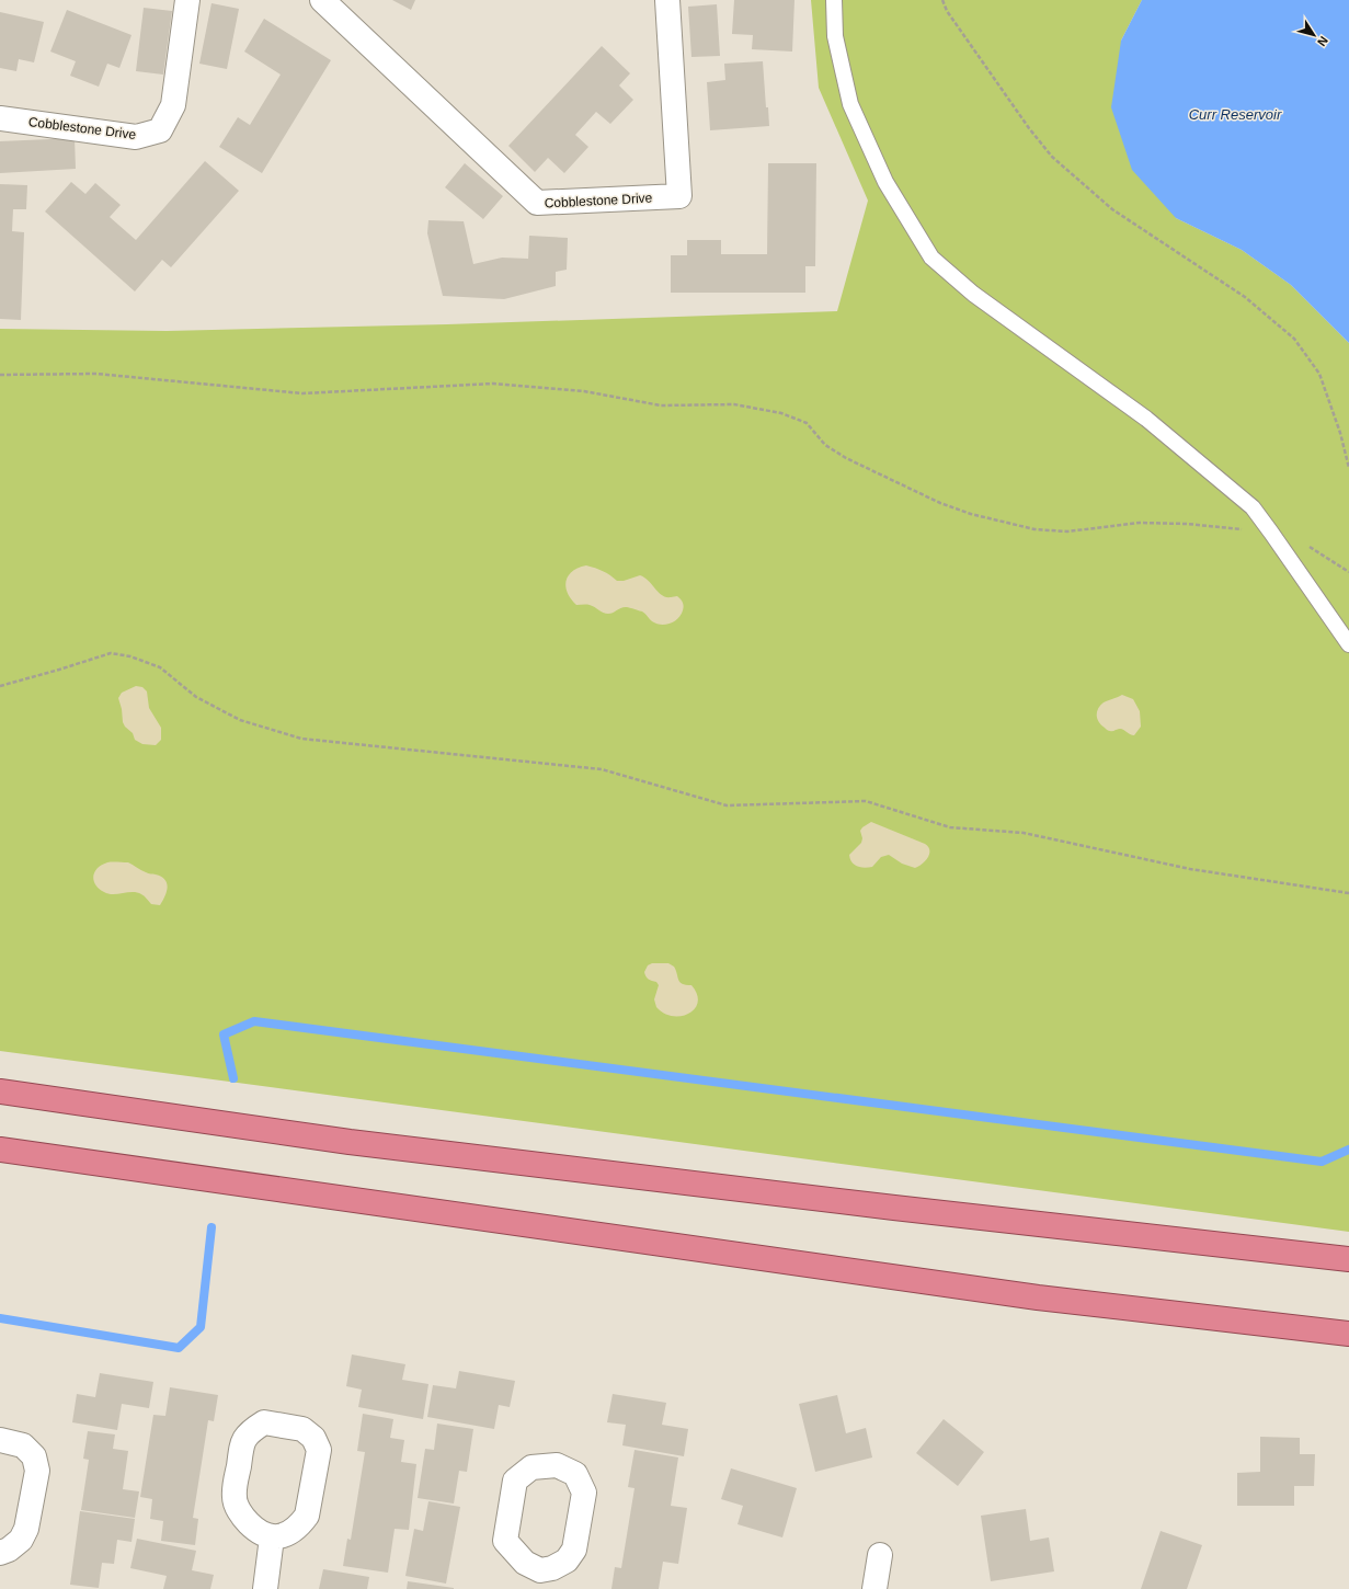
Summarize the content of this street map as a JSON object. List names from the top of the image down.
{
  "streets": {
    "street": ["Cobblestone Drive"]
  },
  "water": ["Curr Reservoir"],
  "north": "bottom right"
}
